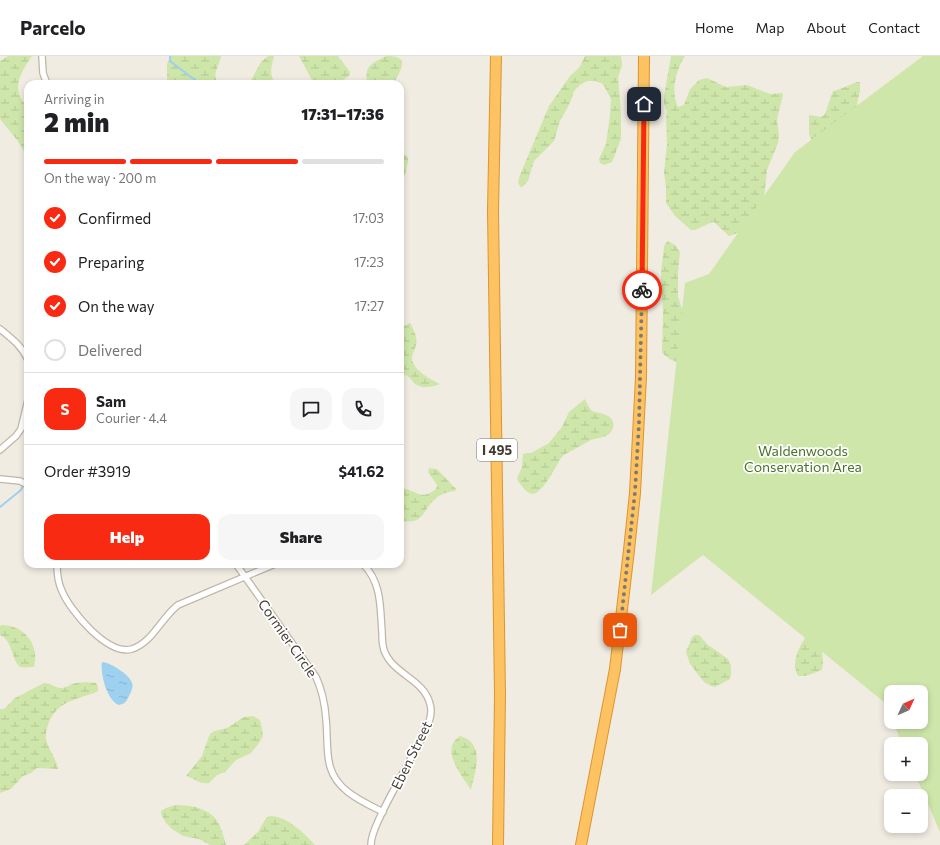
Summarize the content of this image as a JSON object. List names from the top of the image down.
{
  "streets": {
    "highway": ["I 495"],
    "street": ["Cormier Circle", "Eben Street"]
  },
  "crossings": [
    ["Cormier Circle", "Eben Street"]
  ],
  "parks": ["Waldenwoods Conservation Area"],
  "north": "top right",
  "page": {
    "header": "Parcelo",
    "nav": [
      "Home",
      "Map",
      "About",
      "Contact"
    ],
    "heading": ["2 min", "Arriving in", "17:31–17:36"],
    "panel": [
      "Sam",
      "Courier · 4.4",
      "Order #3919",
      "$41.62"
    ],
    "bar": "On the way · 200 m",
    "list": [
      ["Confirmed", "17:03"],
      ["Preparing", "17:23"],
      ["On the way", "17:27"],
      "Delivered"
    ],
    "round": "S",
    "buttons": ["Help", "Share"],
    "map_buttons": ["+", "−"]
  }
}
